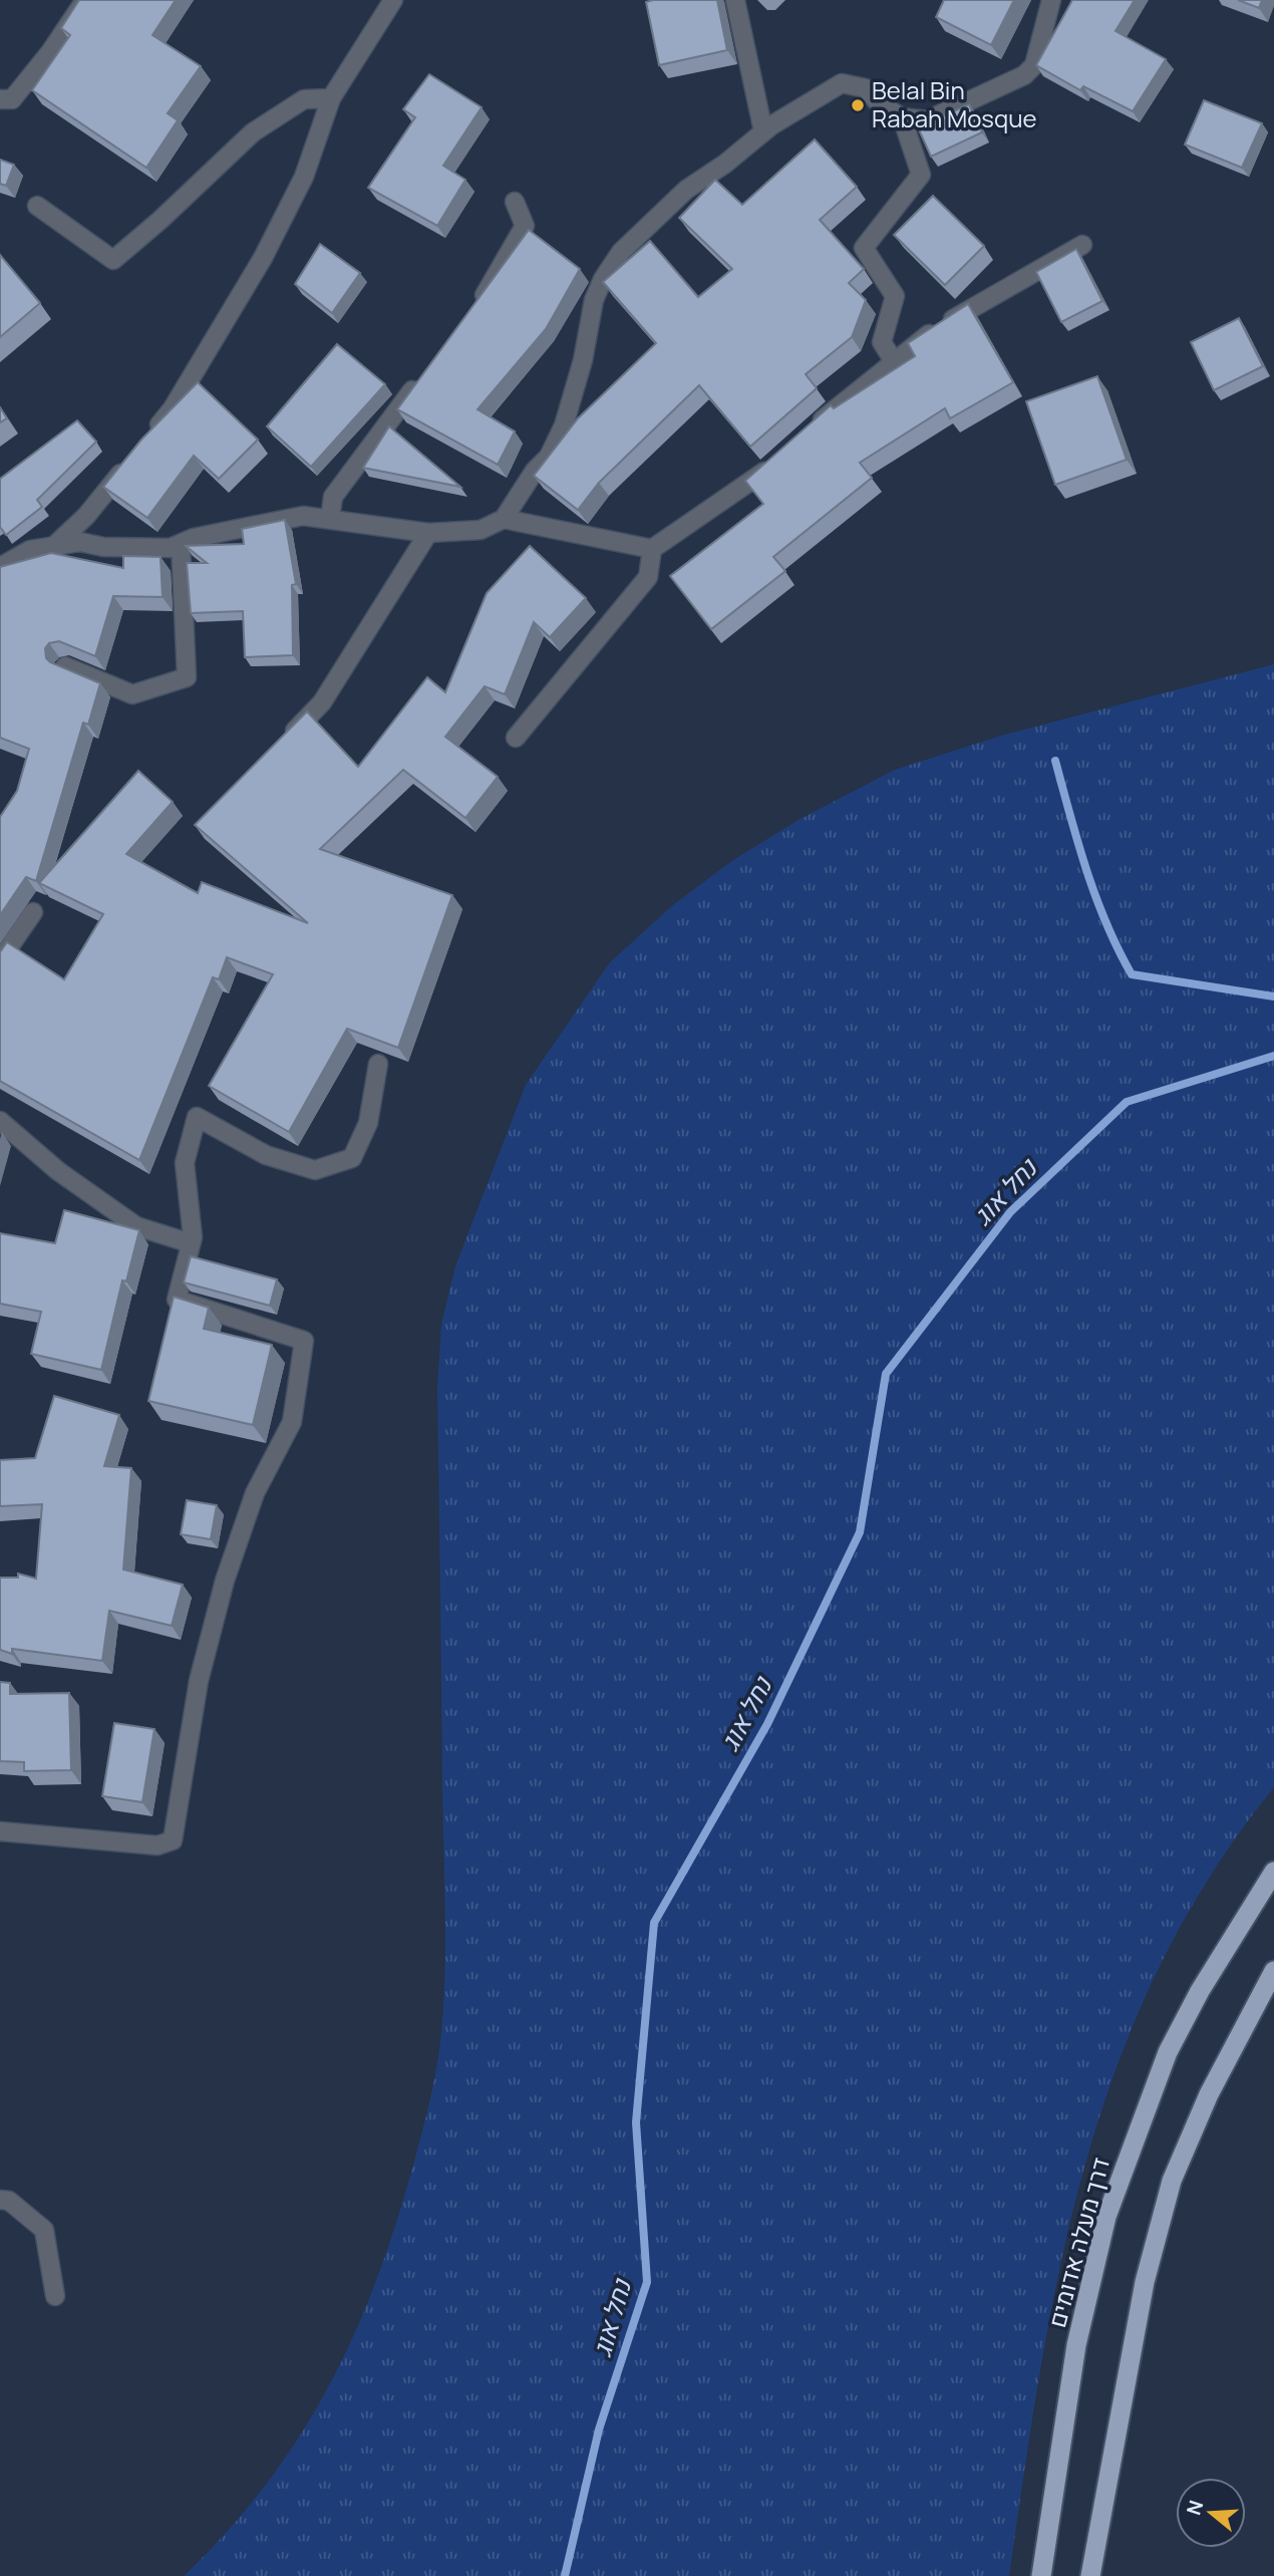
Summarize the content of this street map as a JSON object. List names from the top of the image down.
{
  "streets": {
    "highway": ["דרך מעלה אדומים"]
  },
  "water": ["נחל אוג"],
  "places": ["Belal Bin Rabah Mosque"],
  "north": "left"
}
